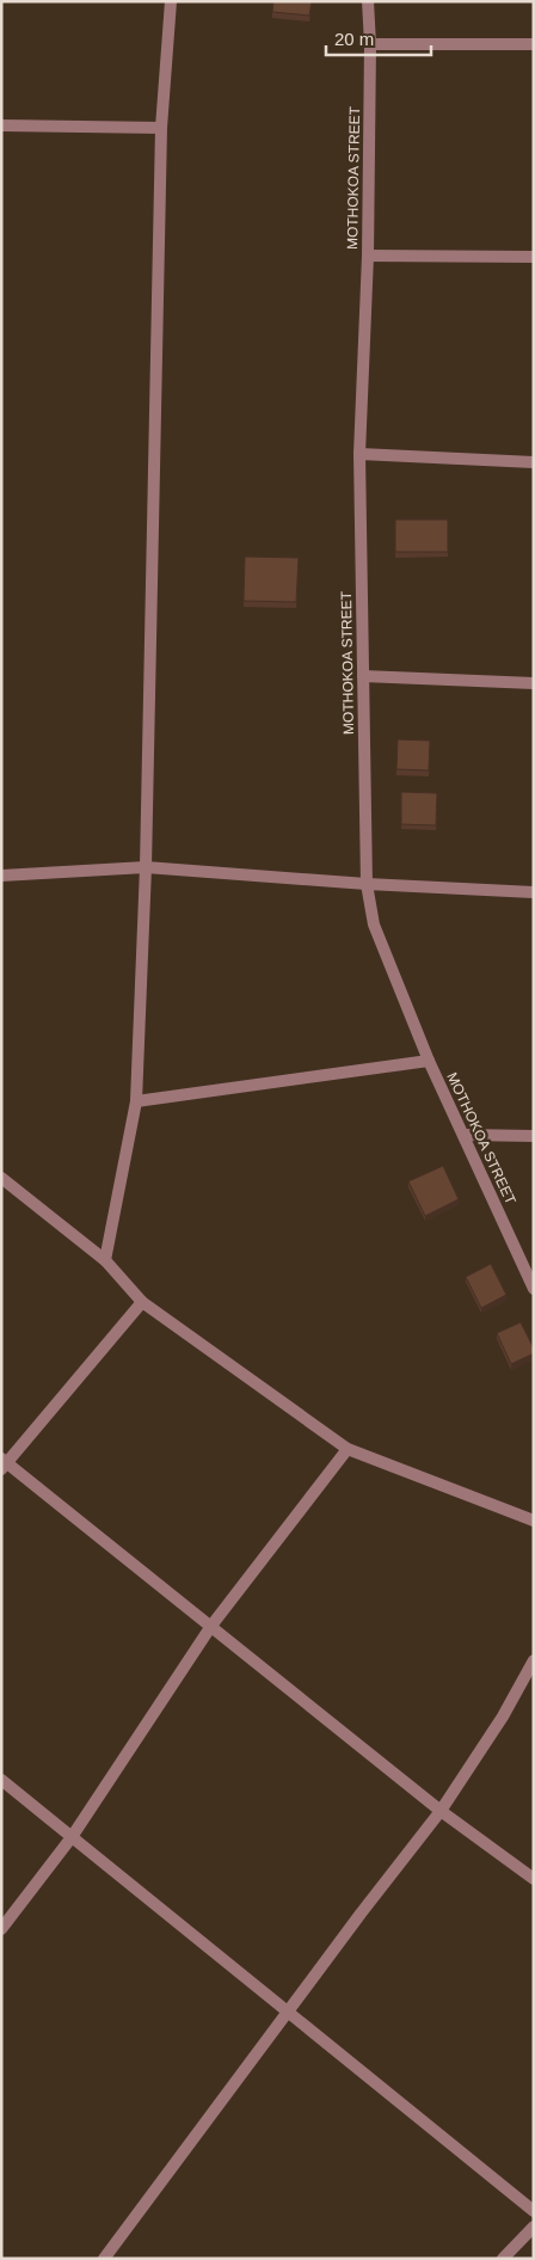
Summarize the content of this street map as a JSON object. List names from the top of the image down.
{
  "streets": {
    "street": ["MOTHOKOA STREET"]
  },
  "scale_bar": "20 m"
}
